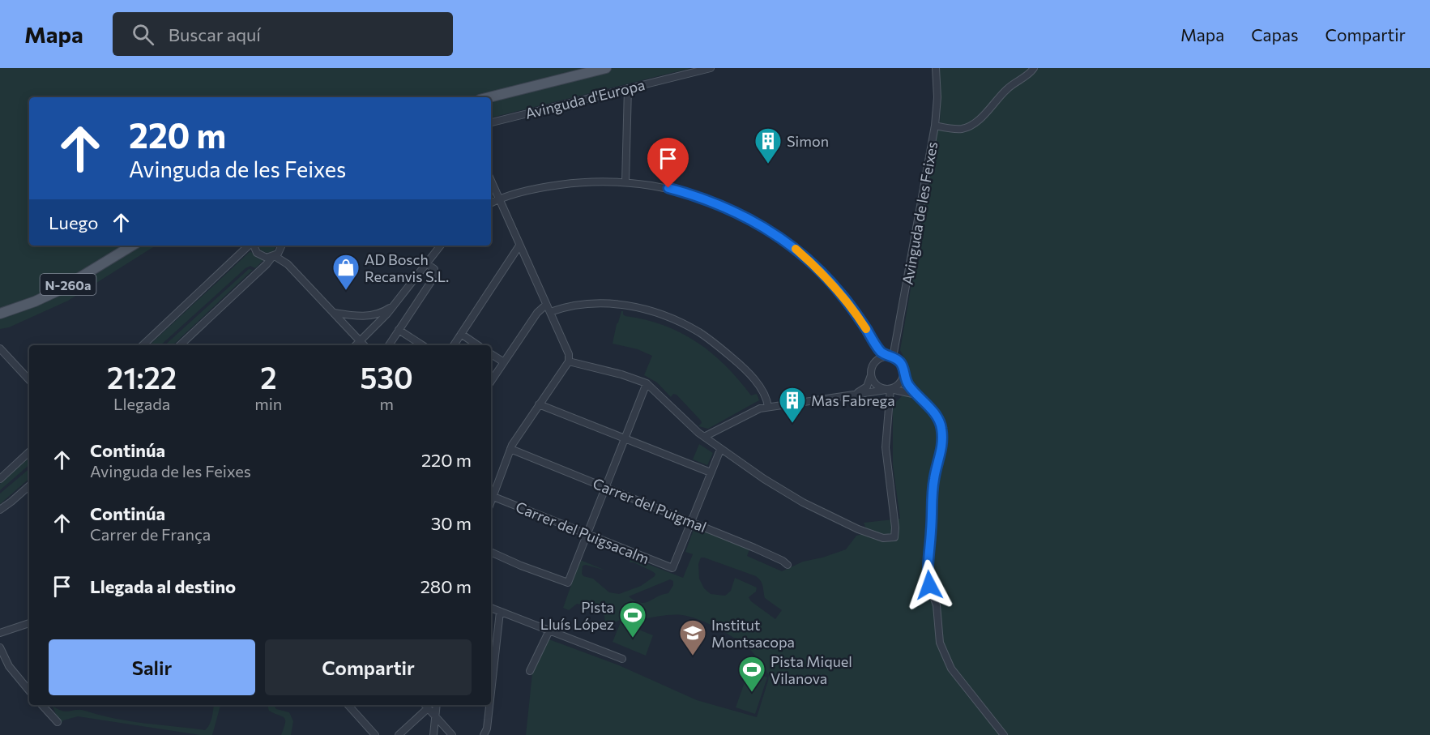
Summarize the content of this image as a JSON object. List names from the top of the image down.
{
  "streets": {
    "main road": ["N-260a"],
    "street": [
      "Avinguda d'Europa",
      "Avinguda de les Feixes",
      "Carrer del Puigmal",
      "Carrer del Puigsacalm"
    ]
  },
  "crossings": [
    ["Carrer del Puigmal", "Carrer del Puigsacalm"]
  ],
  "places": {
    "building": ["Simon", "Mas Fabrega"],
    "shop": ["AD Bosch Recanvis S.L."],
    "sports": ["Pista Lluís López", "Pista Miquel Vilanova"],
    "school or university": ["Institut Montsacopa"]
  },
  "page": {
    "header": "Mapa",
    "search": "Buscar aquí",
    "nav": ["Mapa", "Capas", "Compartir"],
    "turn": ["220 m", "Avinguda de les Feixes"],
    "then": "Luego",
    "eta": [
      "21:22",
      "Llegada",
      "2",
      "min",
      "530",
      "m"
    ],
    "list": [
      {
        "name": "Continúa",
        "note": "Avinguda de les Feixes",
        "value": "220 m"
      },
      {
        "name": "Continúa",
        "note": "Carrer de França",
        "value": "30 m"
      },
      {
        "name": "Llegada al destino",
        "value": "280 m"
      }
    ],
    "buttons": ["Salir", "Compartir"]
  }
}
